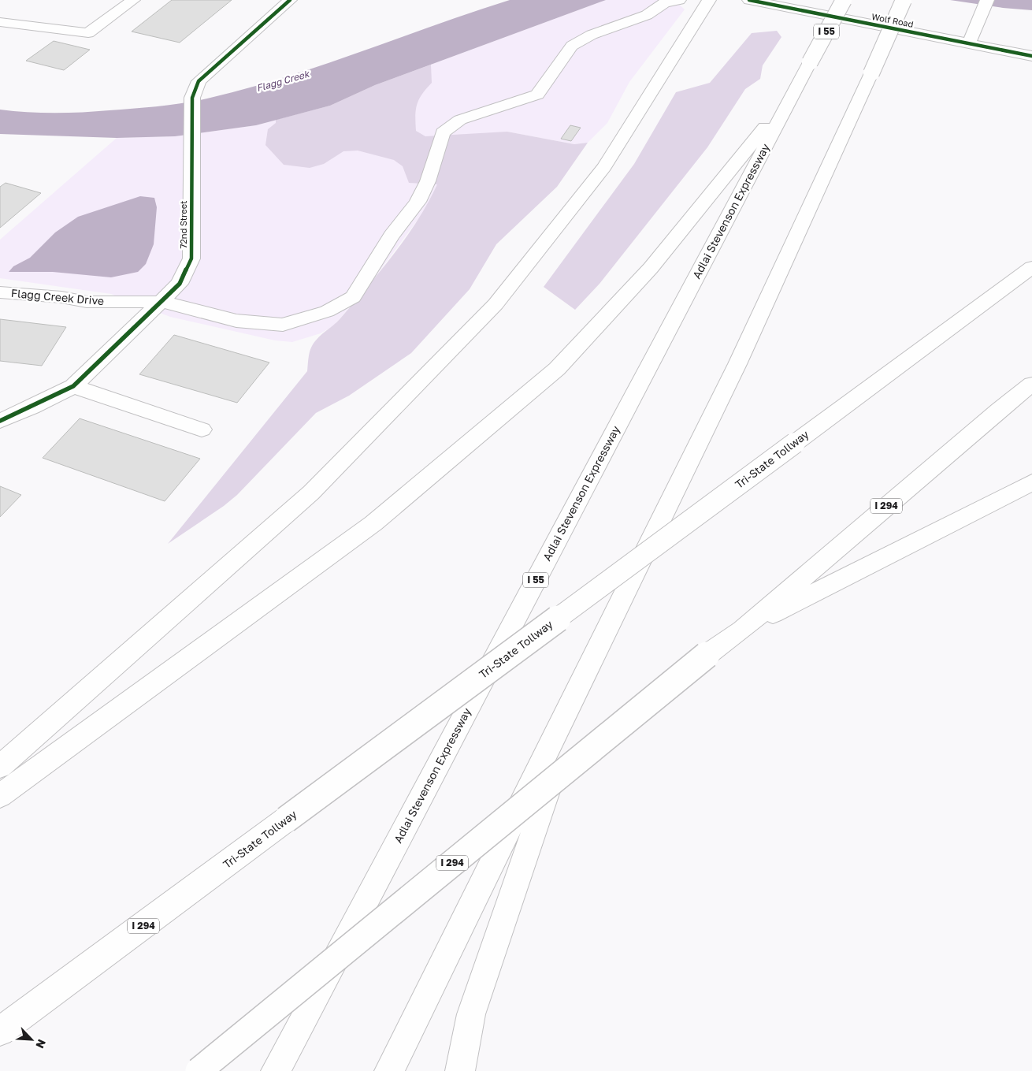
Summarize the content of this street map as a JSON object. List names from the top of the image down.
{
  "streets": {
    "main road": [
      "Wolf Road",
      "I 55",
      "Adlai Stevenson Expressway",
      "72nd Street",
      "Flagg Creek Drive",
      "Tri-State Tollway",
      "I 294"
    ]
  },
  "crossings": [
    ["72nd Street", "Flagg Creek Drive"]
  ],
  "water": ["Flagg Creek"],
  "north": "bottom right"
}
